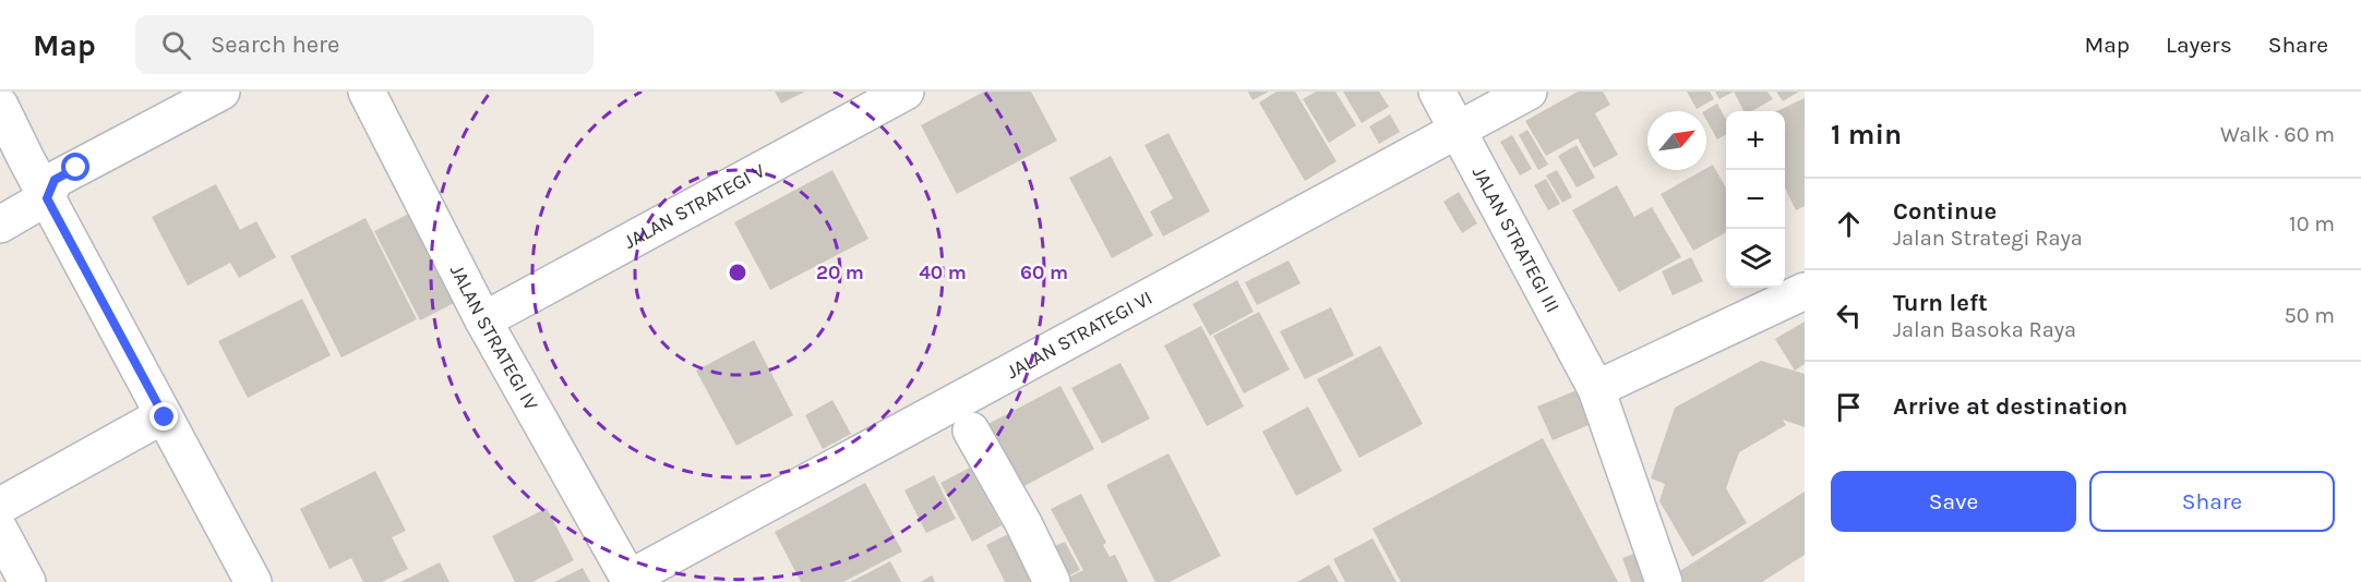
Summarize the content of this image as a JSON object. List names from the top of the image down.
{
  "streets": {
    "street": [
      "JALAN STRATEGI V",
      "JALAN STRATEGI III",
      "JALAN STRATEGI VI",
      "JALAN STRATEGI IV"
    ]
  },
  "crossings": [
    ["JALAN STRATEGI V", "JALAN STRATEGI IV"],
    ["JALAN STRATEGI III", "JALAN STRATEGI VI"],
    ["JALAN STRATEGI VI", "JALAN STRATEGI IV"]
  ],
  "north": "top right",
  "page": {
    "header": "Map",
    "search": "Search here",
    "nav": ["Map", "Layers", "Share"],
    "heading": ["1 min", "Walk · 60 m"],
    "map_buttons": ["+", "−"],
    "list": [
      ["Continue", "Jalan Strategi Raya", "10 m"],
      ["Turn left", "Jalan Basoka Raya", "50 m"],
      "Arrive at destination"
    ],
    "buttons": ["Save", "Share"]
  },
  "rings": ["20 m", "40 m", "60 m"]
}
